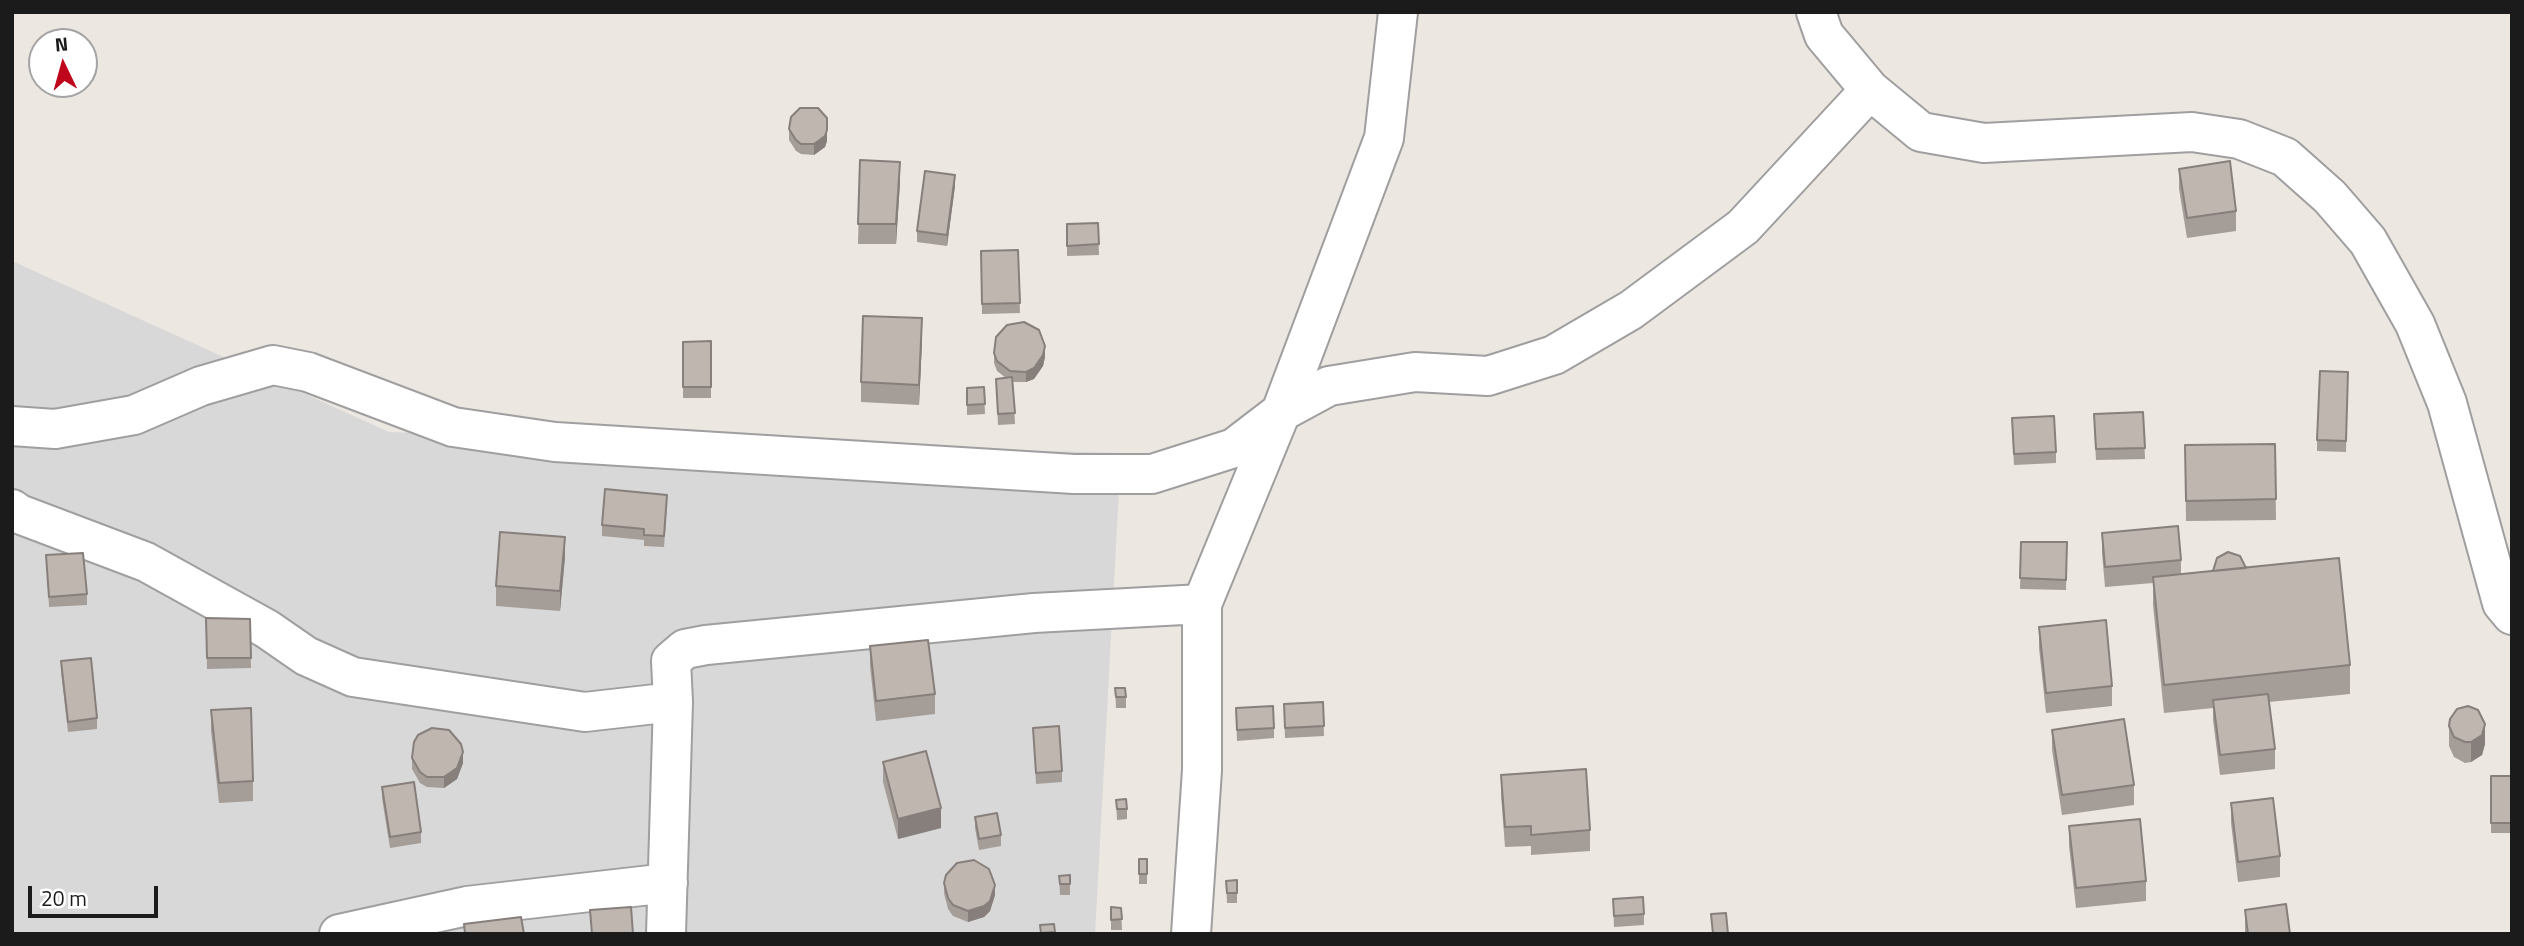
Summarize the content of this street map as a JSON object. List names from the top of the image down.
{
  "scale_bar": "20 m",
  "north": "top"
}
